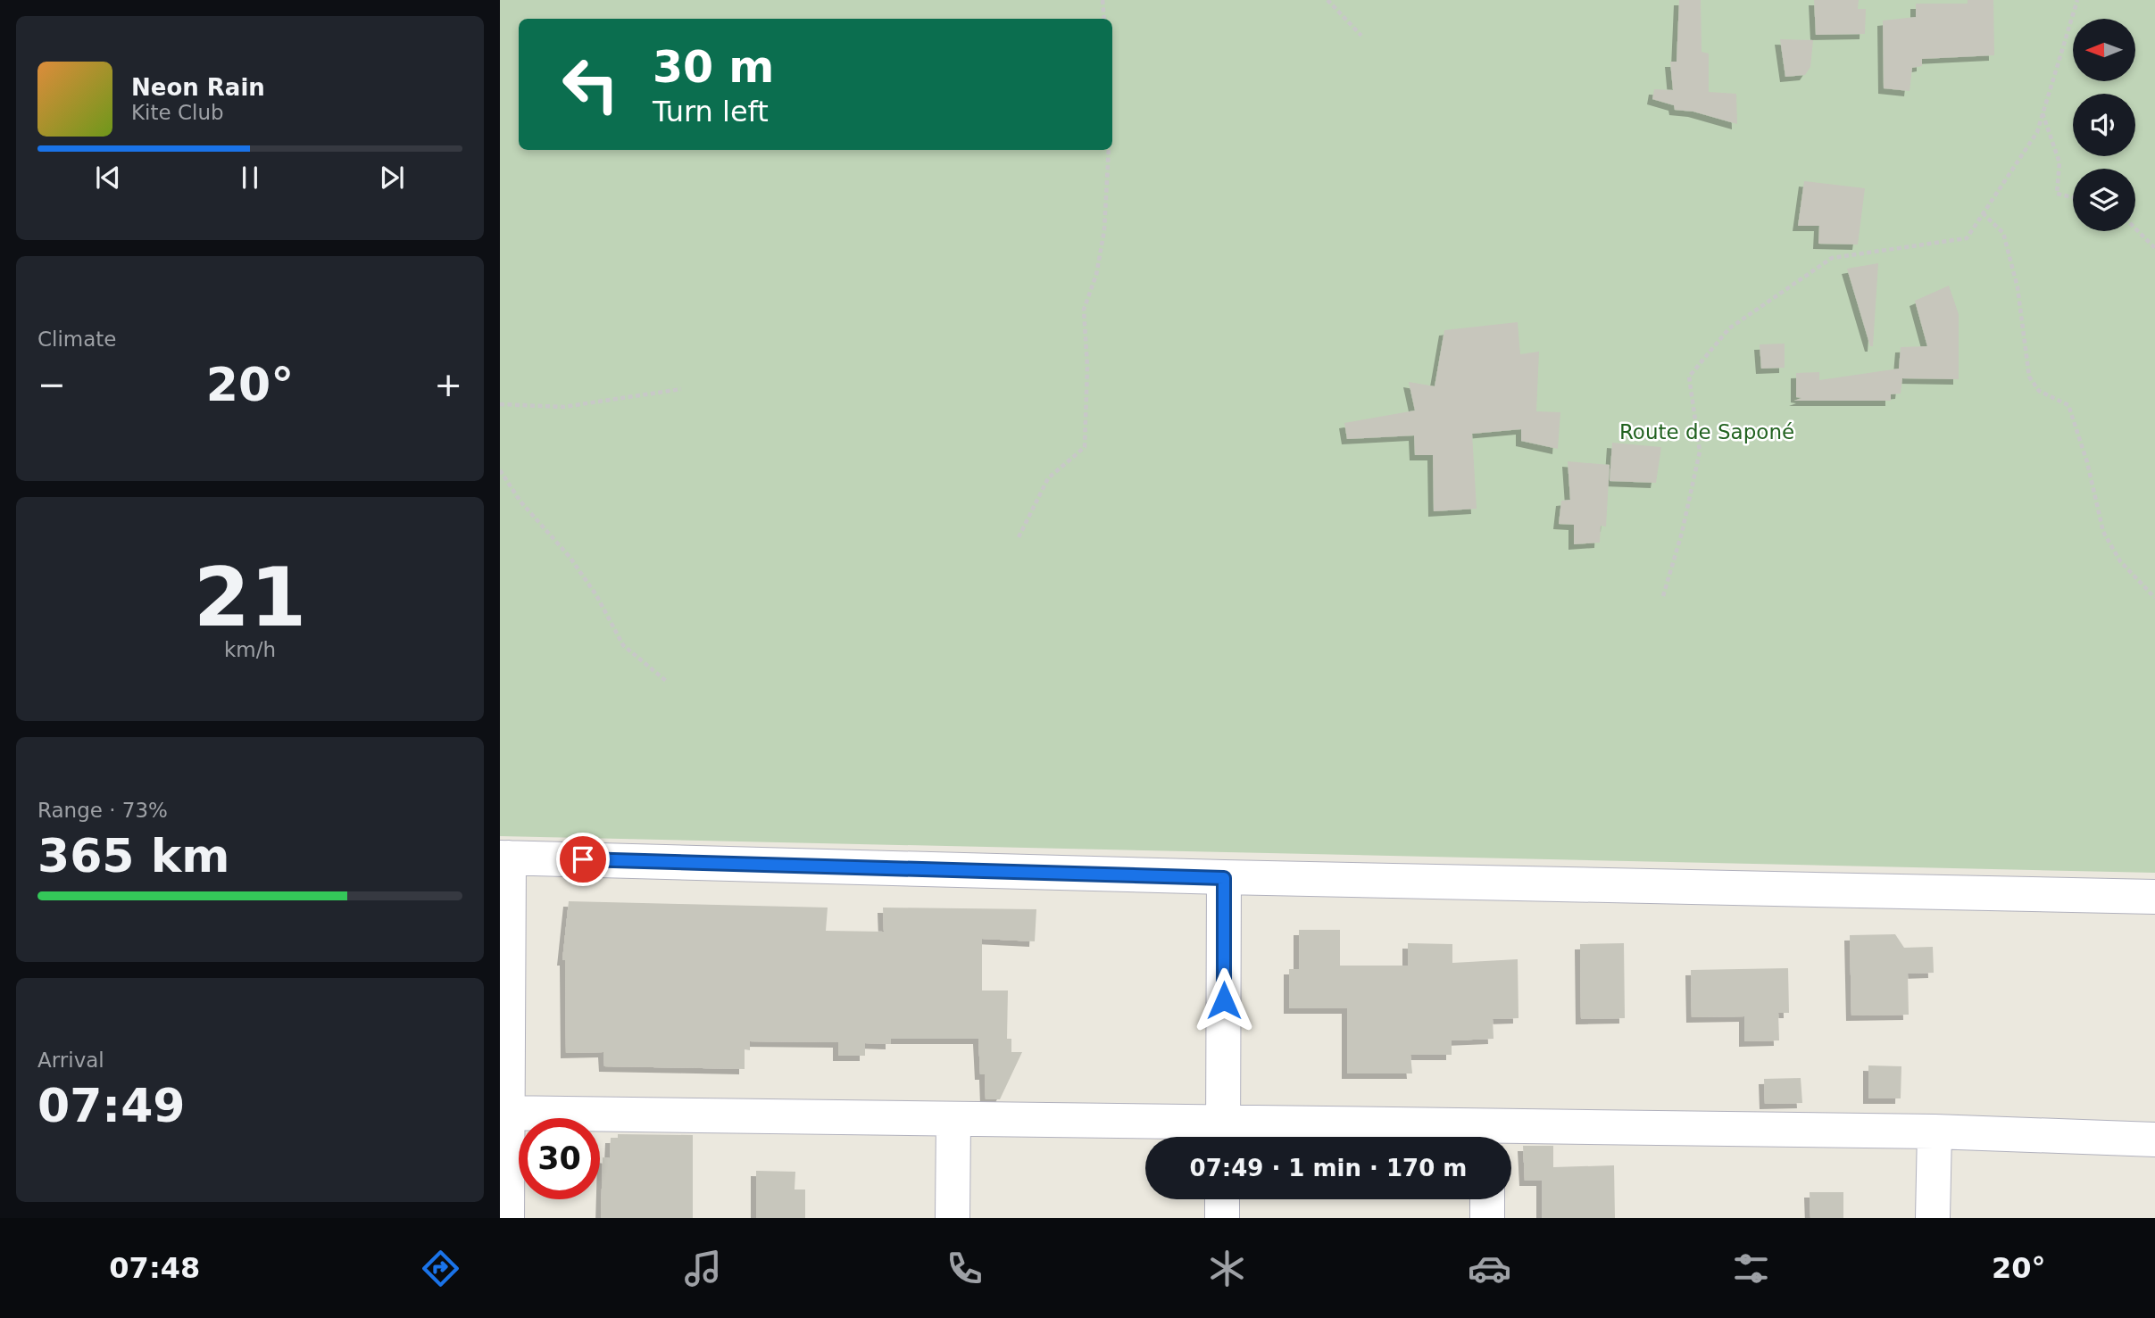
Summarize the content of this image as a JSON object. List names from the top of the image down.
{
  "parks": ["Route de Saponé"],
  "north": "left",
  "page": {
    "turn": ["30 m", "Turn left"],
    "song": ["Neon Rain", "Kite Club"],
    "tile": [
      "Climate",
      ["21", "km/h"],
      ["Range · 73%", "365 km"],
      ["Arrival", "07:49"]
    ],
    "heat": ["−", "20°", "+"],
    "limit": "30",
    "trip": "07:49 · 1 min · 170 m",
    "tabs": ["07:48", "20°"]
  }
}
